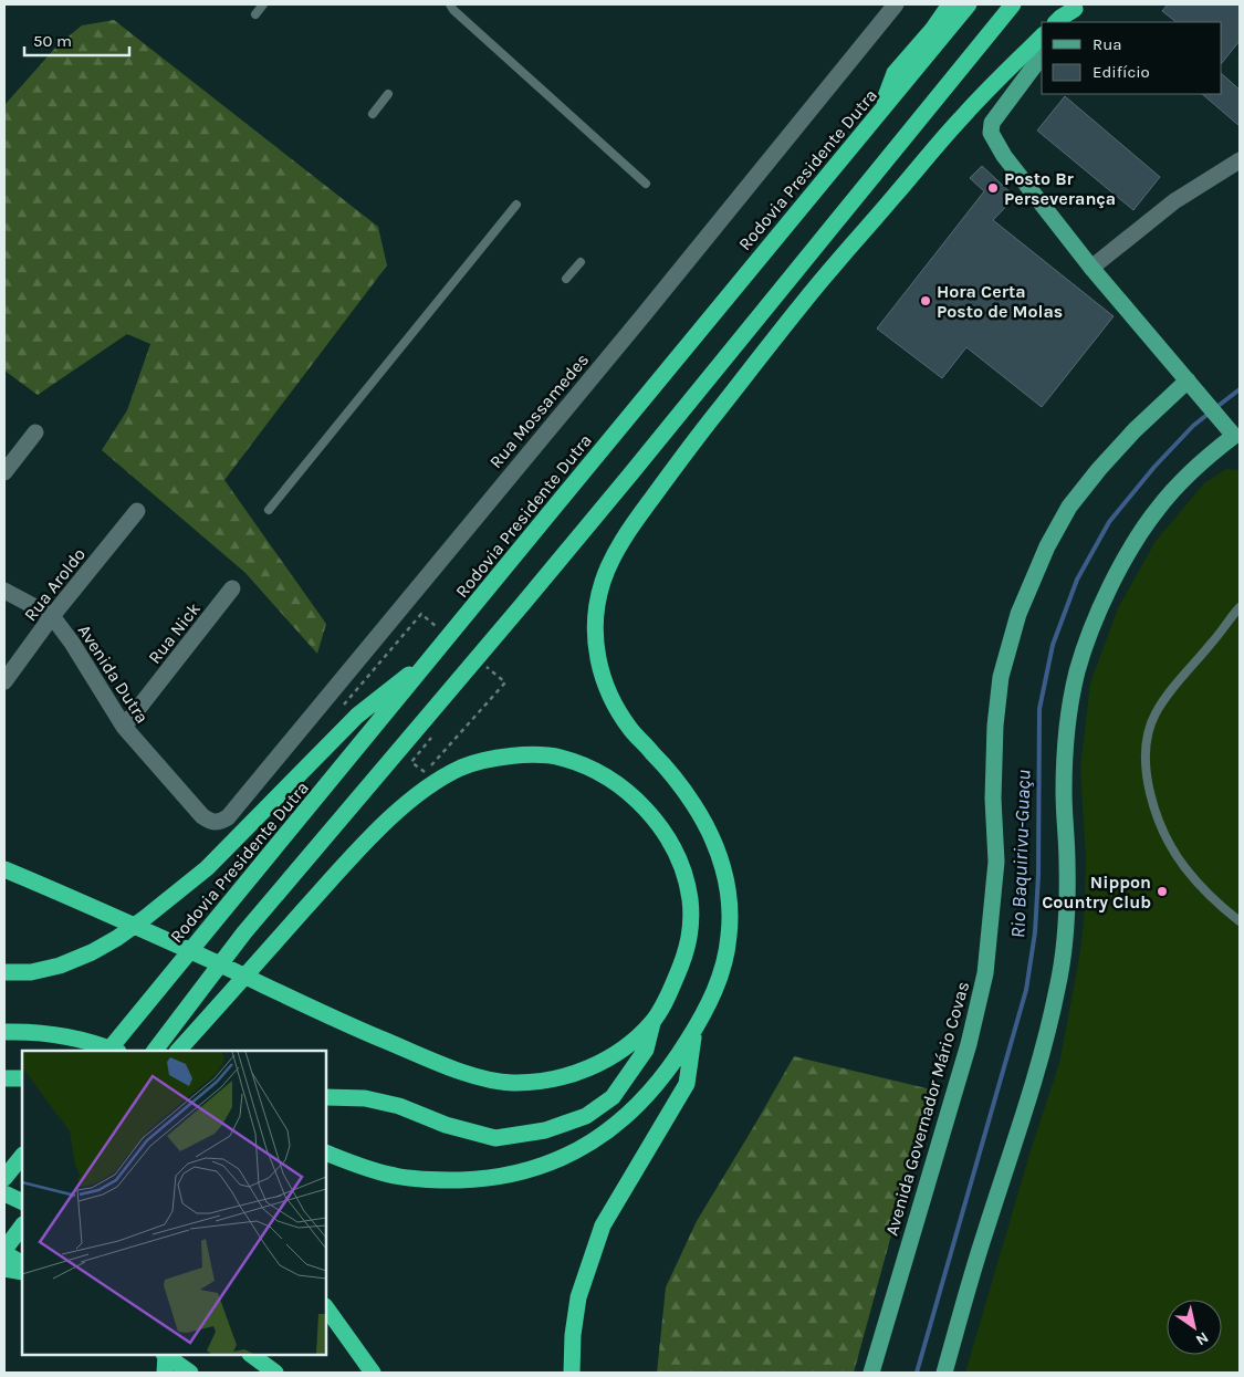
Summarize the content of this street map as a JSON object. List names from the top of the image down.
{
  "streets": {
    "highway": ["Rodovia Presidente Dutra"],
    "main road": ["Avenida Governador Mário Covas"],
    "street": [
      "Rua Mossamedes",
      "Rua Aroldo",
      "Rua Nick",
      "Avenida Dutra"
    ]
  },
  "crossings": [
    ["Rua Mossamedes", "Avenida Dutra"],
    ["Rua Aroldo", "Avenida Dutra"],
    ["Rua Nick", "Avenida Dutra"]
  ],
  "water": ["Rio Baquirivu-Guaçu"],
  "places": ["Posto Br Perseverança", "Hora Certa Posto de Molas", "Nippon Country Club"],
  "legend": ["Rua", "Edifício"],
  "scale_bar": "50 m",
  "north": "bottom right"
}
